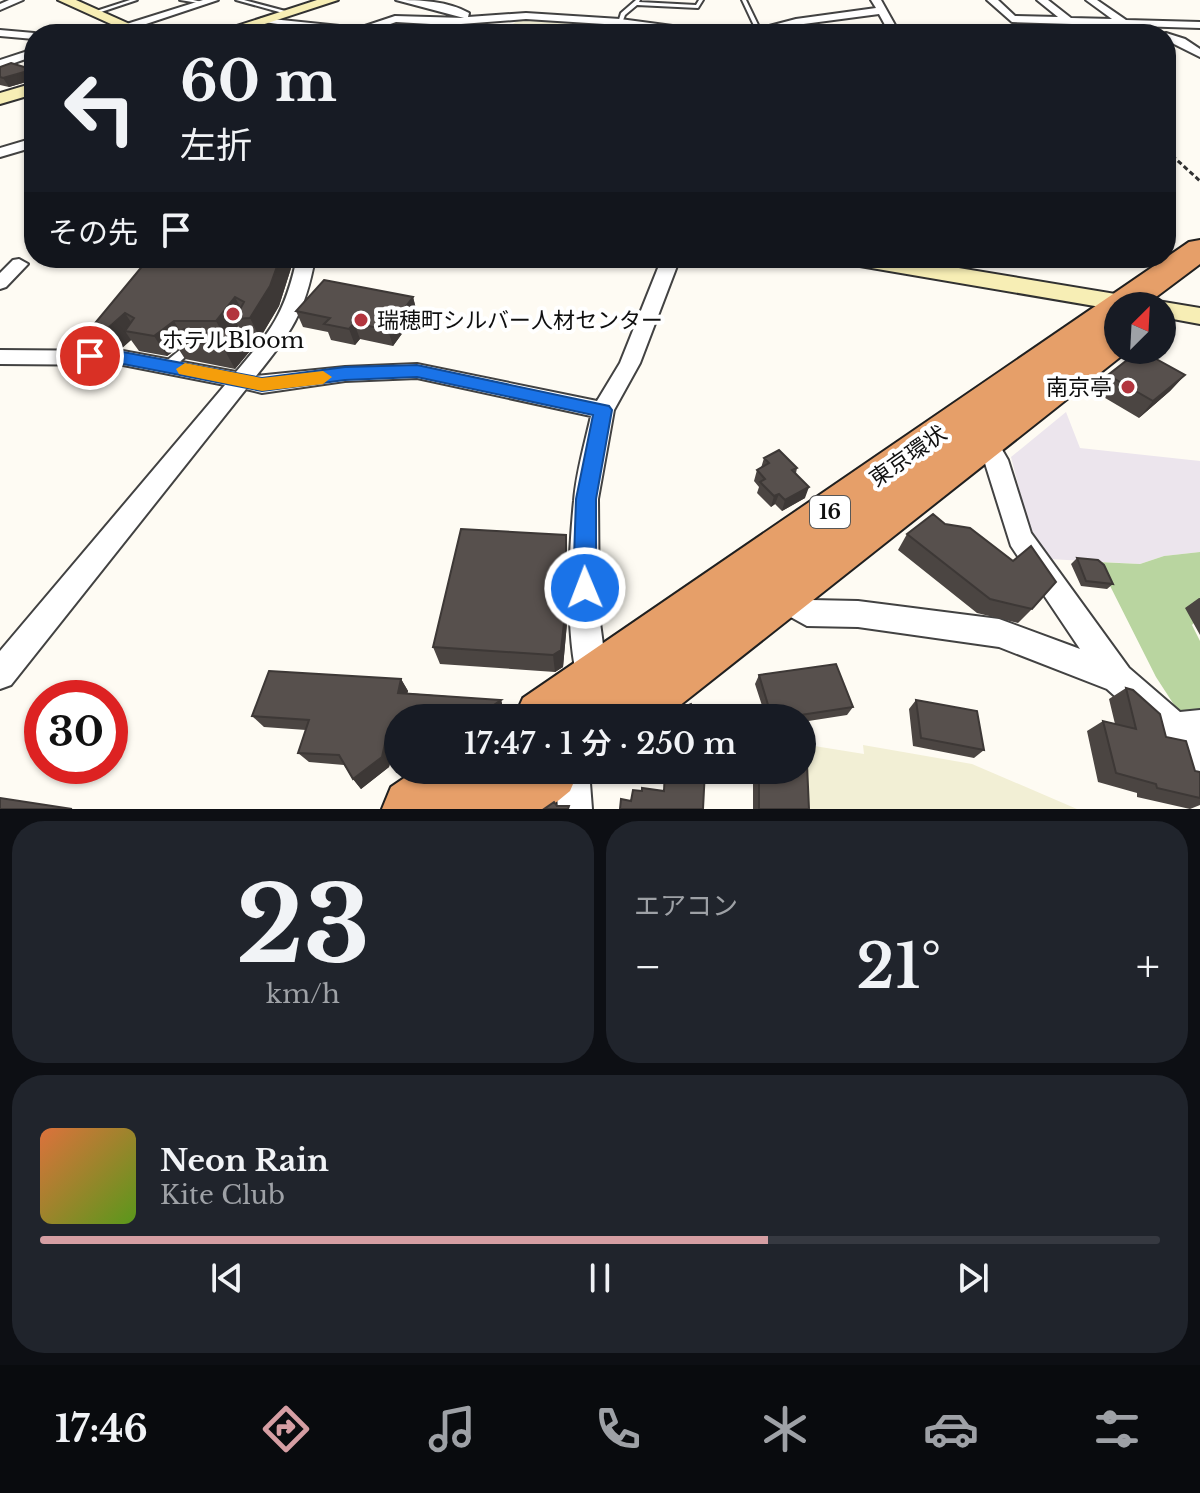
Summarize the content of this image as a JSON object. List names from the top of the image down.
{
  "streets": {
    "highway": ["東京環状", "16"]
  },
  "places": ["ホテルBloom", "瑞穂町シルバー人材センター", "南京亭"],
  "north": "top right",
  "page": {
    "turn": ["60 m", "左折"],
    "then": "その先",
    "limit": "30",
    "trip": "17:47 · 1 分 · 250 m",
    "tile": [
      ["23", "km/h"],
      "エアコン"
    ],
    "heat": ["−", "21°", "+"],
    "song": ["Neon Rain", "Kite Club"],
    "tabs": "17:46"
  }
}
